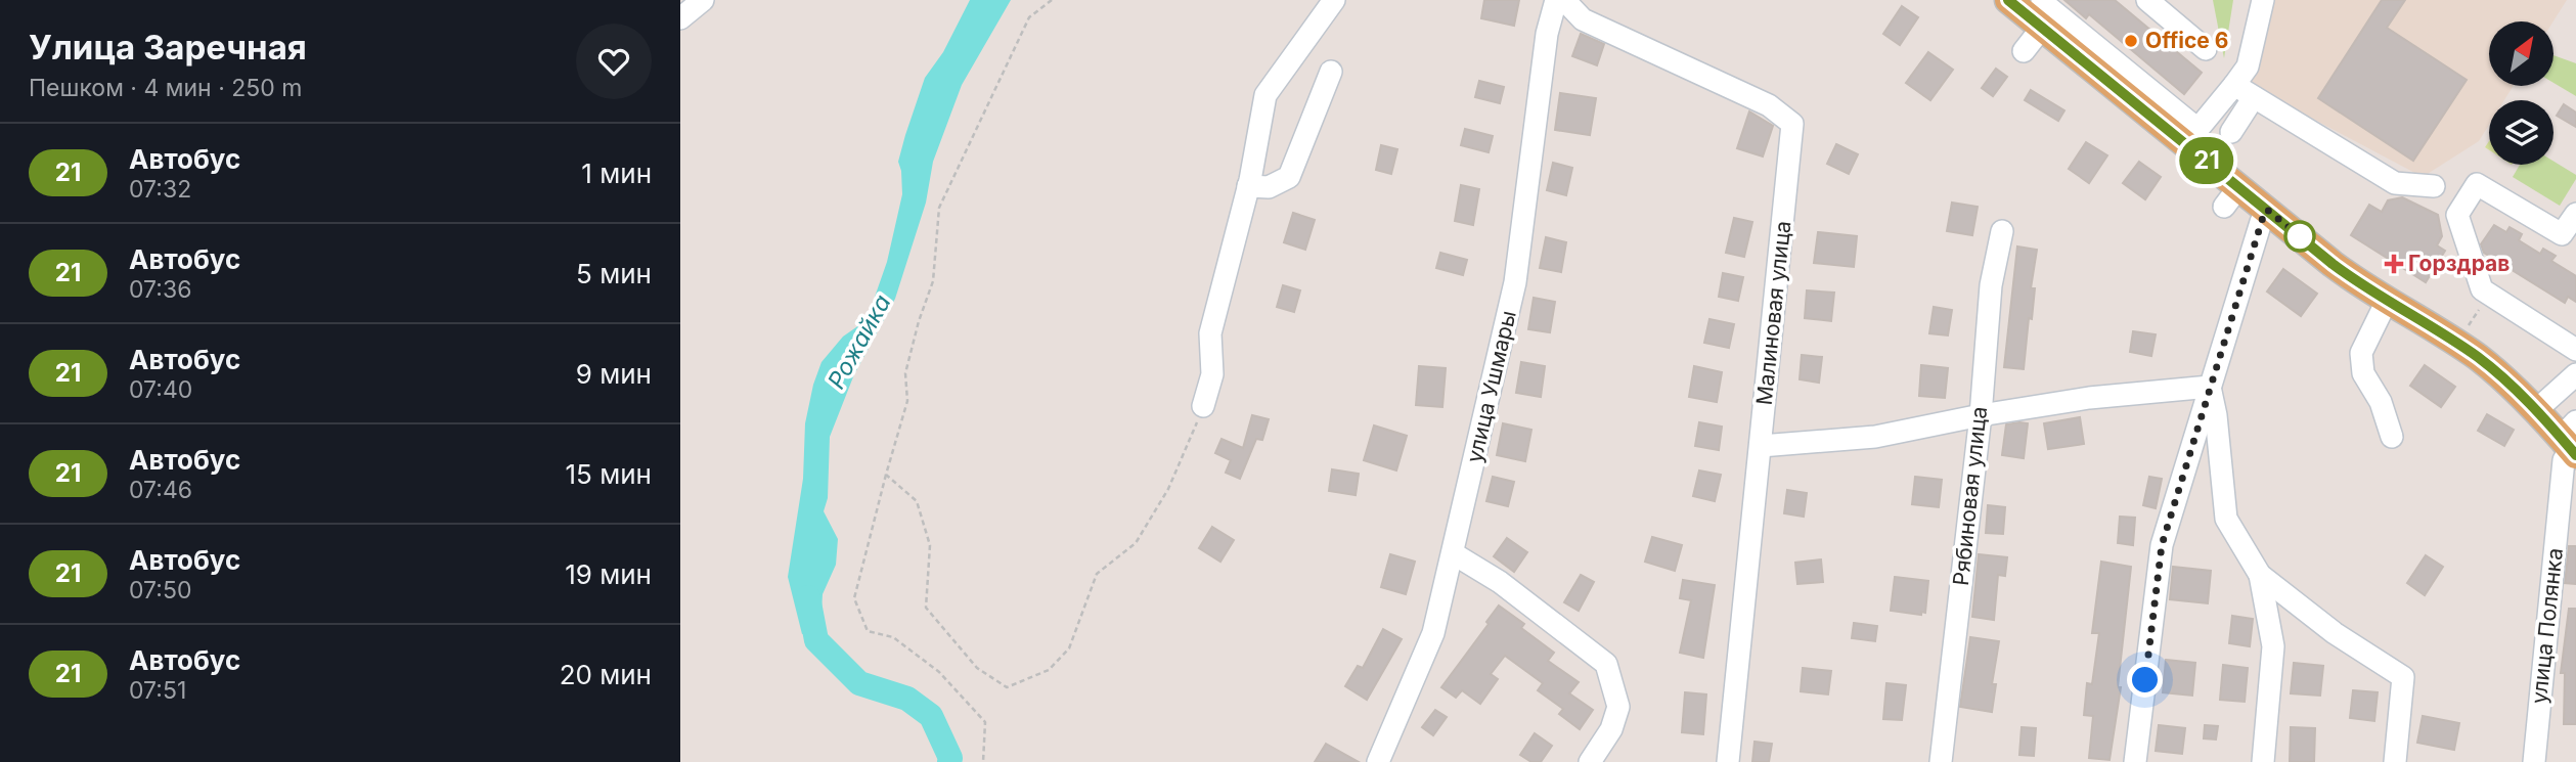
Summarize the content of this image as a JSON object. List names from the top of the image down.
{
  "streets": {
    "street": [
      "Малиновая улица",
      "улица Ушмары",
      "Рябиновая улица",
      "улица Полянка"
    ]
  },
  "water": ["Рожайка"],
  "places": {
    "other": ["Office 6"],
    "health": ["Горздрав"]
  },
  "lines": ["bus line 21"],
  "north": "top right",
  "page": {
    "heading": ["Улица Заречная", "Пешком · 4 мин · 250 m"],
    "on_map": "21",
    "list": [
      {
        "mark": "21",
        "name": "Автобус",
        "note": "07:32",
        "value": "1 мин"
      },
      {
        "mark": "21",
        "name": "Автобус",
        "note": "07:36",
        "value": "5 мин"
      },
      {
        "mark": "21",
        "name": "Автобус",
        "note": "07:40",
        "value": "9 мин"
      },
      {
        "mark": "21",
        "name": "Автобус",
        "note": "07:46",
        "value": "15 мин"
      },
      {
        "mark": "21",
        "name": "Автобус",
        "note": "07:50",
        "value": "19 мин"
      },
      {
        "mark": "21",
        "name": "Автобус",
        "note": "07:51",
        "value": "20 мин"
      }
    ]
  }
}
